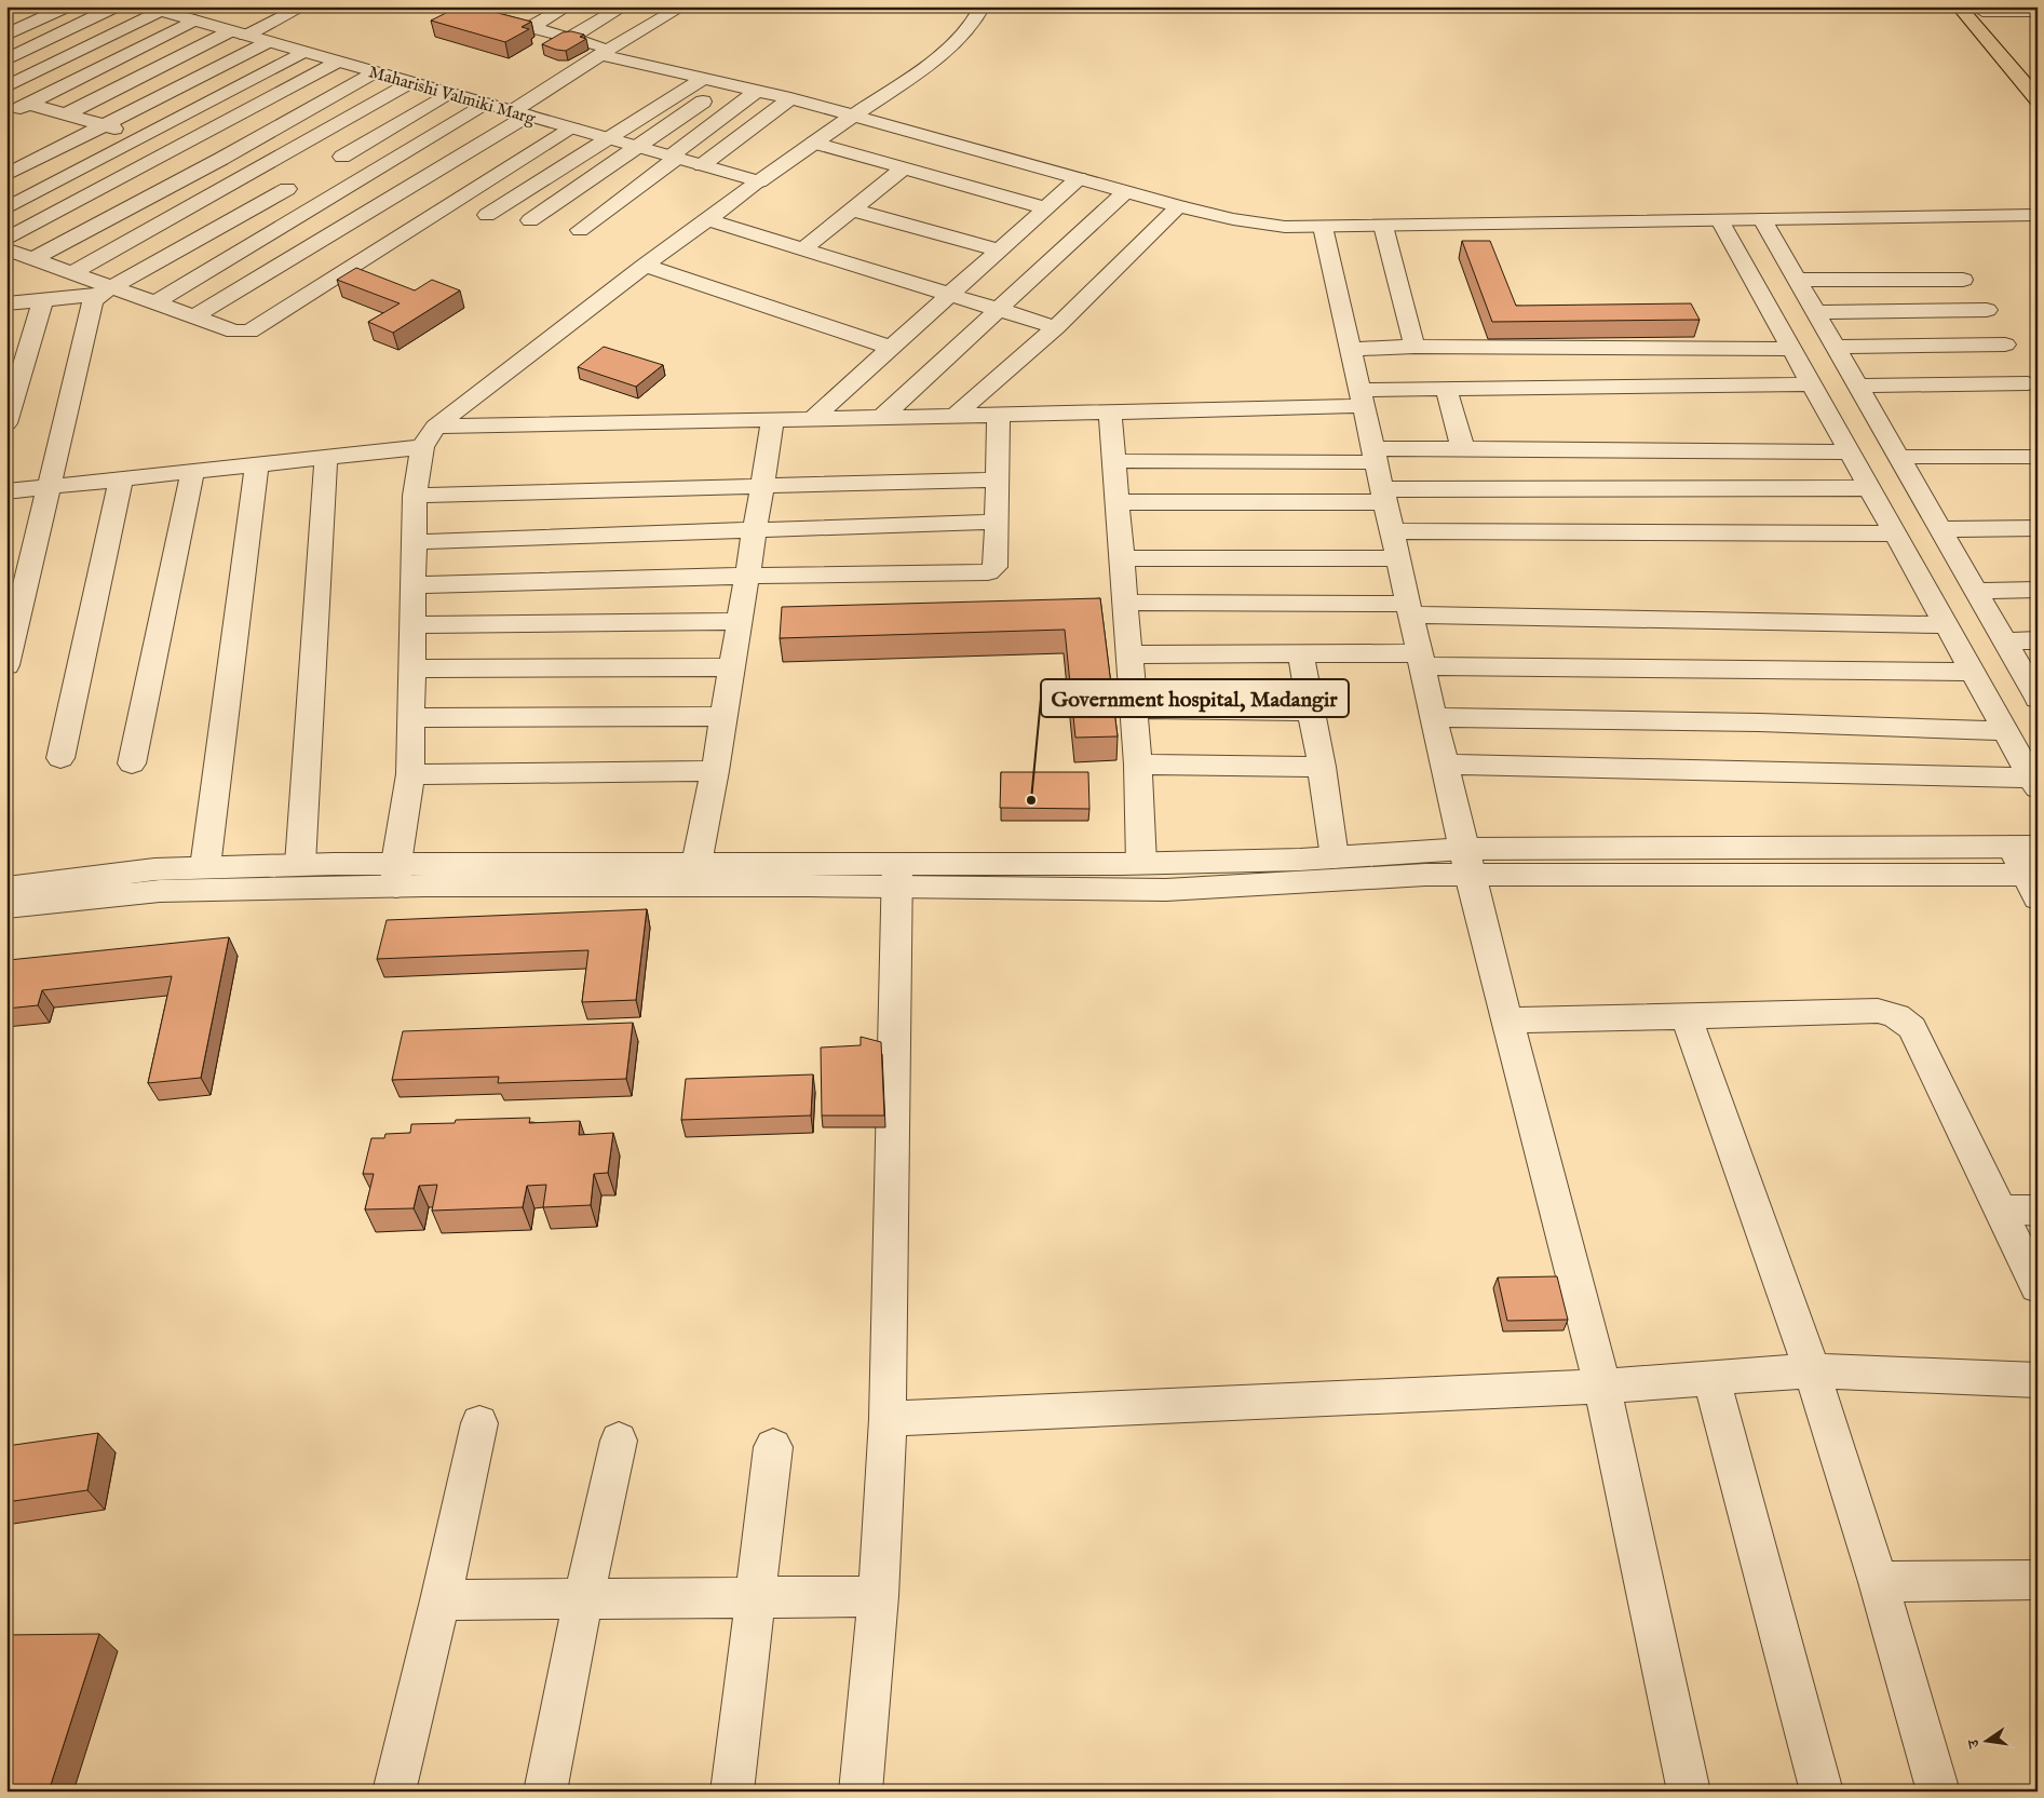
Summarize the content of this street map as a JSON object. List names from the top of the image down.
{
  "streets": {
    "street": ["Maharishi Valmiki Marg"]
  },
  "places": ["Government hospital, Madangir"],
  "north": "left"
}
